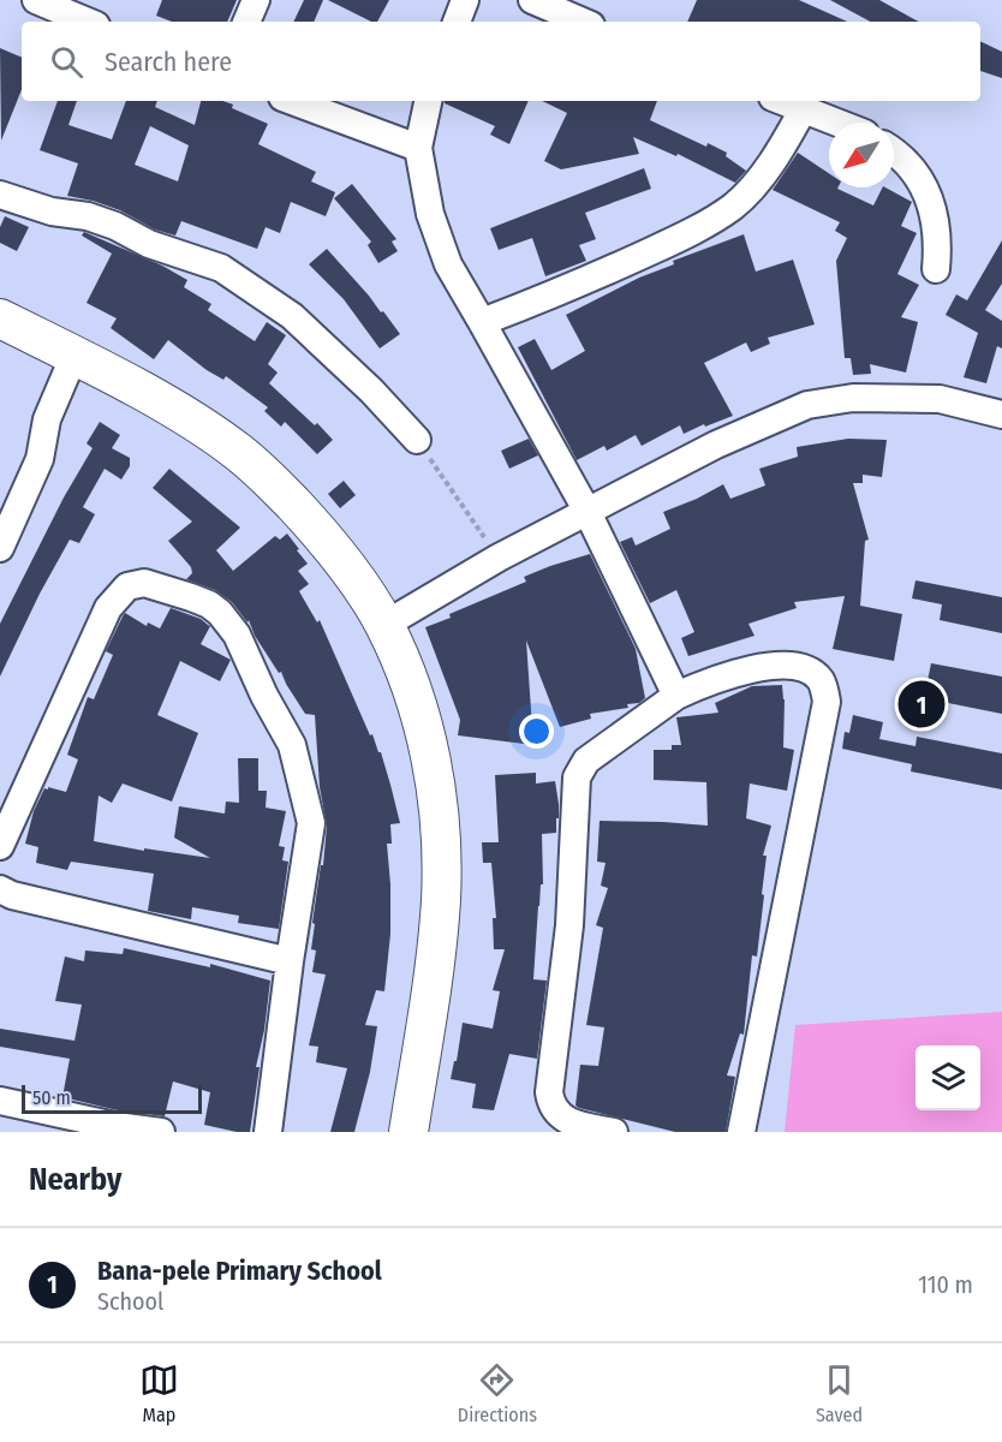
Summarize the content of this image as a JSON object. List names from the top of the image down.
{
  "scale_bar": "50 m",
  "north": "bottom left",
  "page": {
    "search": "Search here",
    "pins": "1",
    "scale": "50 m",
    "heading": "Nearby",
    "list": [
      {
        "mark": "1",
        "name": "Bana-pele Primary School",
        "note": "School",
        "value": "110 m"
      }
    ],
    "nav": ["Map", "Directions", "Saved"]
  }
}
